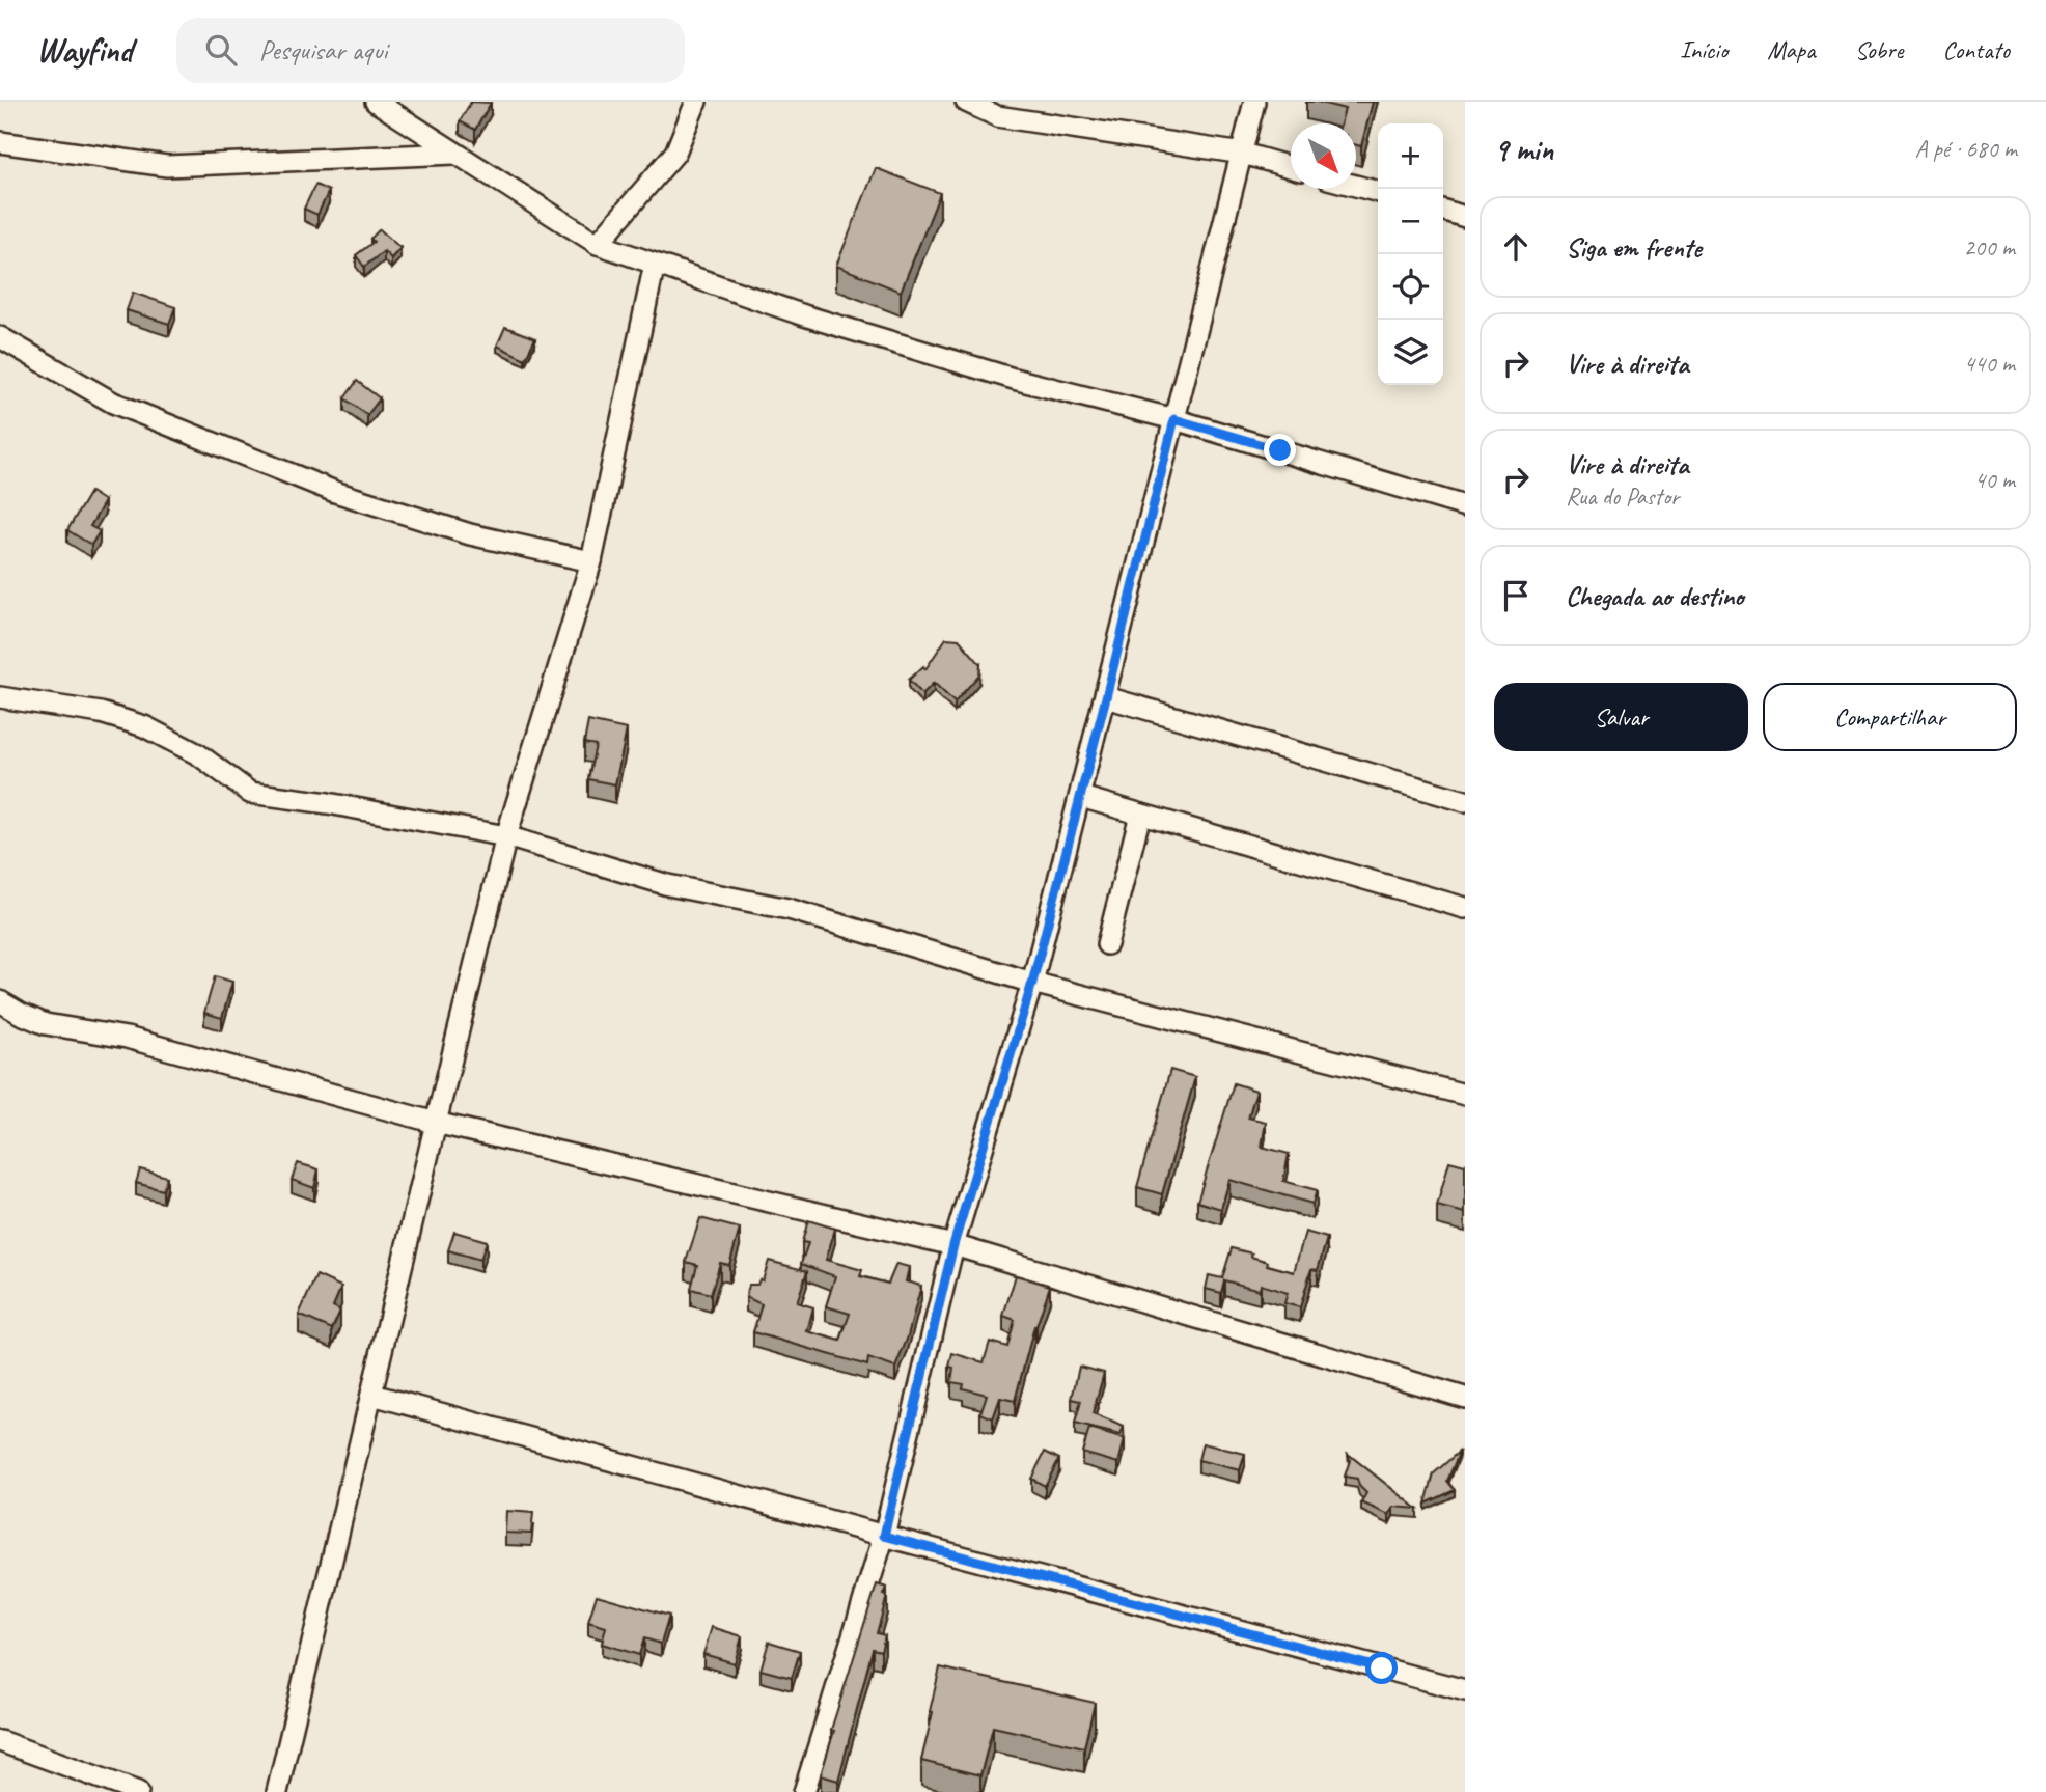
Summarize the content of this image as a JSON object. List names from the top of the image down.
{
  "north": "bottom right",
  "page": {
    "header": "Wayfind",
    "search": "Pesquisar aqui",
    "nav": [
      "Início",
      "Mapa",
      "Sobre",
      "Contato"
    ],
    "heading": ["9 min", "A pé · 680 m"],
    "map_buttons": ["+", "−"],
    "list": [
      ["Siga em frente", "200 m"],
      ["Vire à direita", "440 m"],
      ["Vire à direita", "Rua do Pastor", "40 m"],
      "Chegada ao destino"
    ],
    "buttons": ["Salvar", "Compartilhar"]
  }
}
